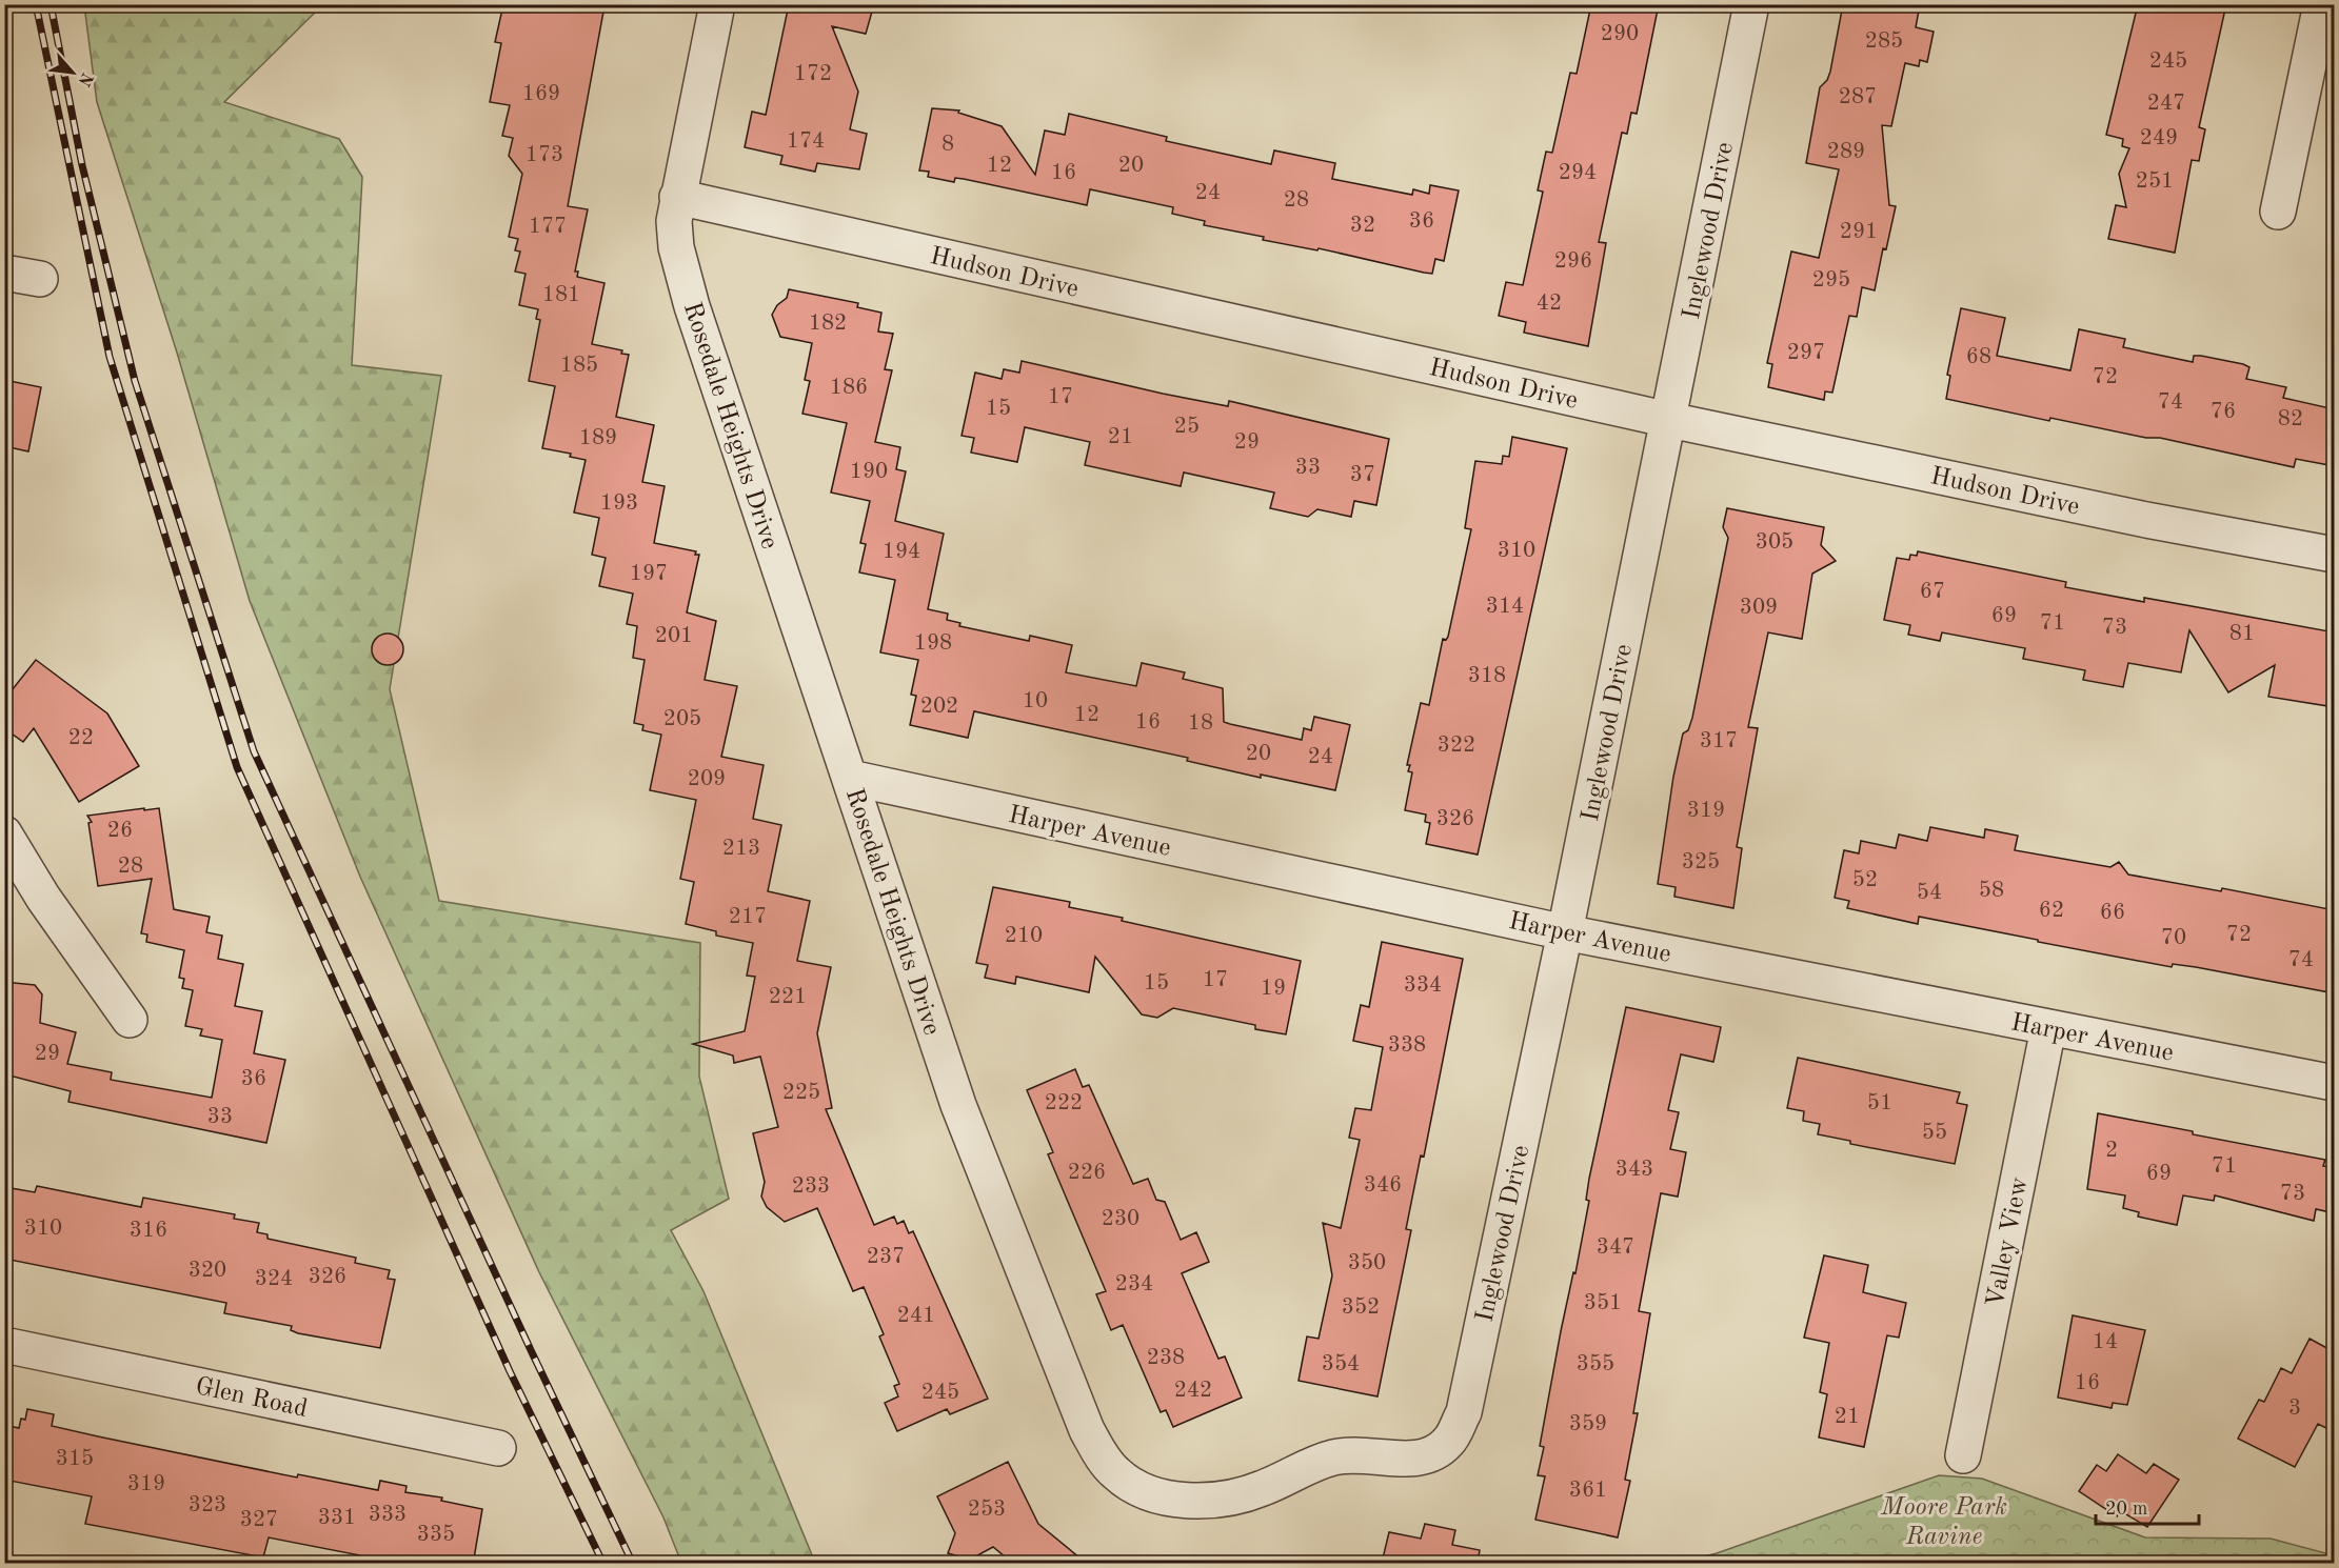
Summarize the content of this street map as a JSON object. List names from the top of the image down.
{
  "streets": {
    "street": [
      "Inglewood Drive",
      "Hudson Drive",
      "Rosedale Heights Drive",
      "Harper Avenue",
      "Valley View",
      "Glen Road"
    ]
  },
  "crossings": [
    ["Inglewood Drive", "Hudson Drive"],
    ["Inglewood Drive", "Rosedale Heights Drive"],
    ["Inglewood Drive", "Harper Avenue"],
    ["Hudson Drive", "Rosedale Heights Drive"],
    ["Rosedale Heights Drive", "Harper Avenue"],
    ["Harper Avenue", "Valley View"]
  ],
  "parks": ["Moore Park Ravine"],
  "house_numbers": [
    "290",
    "285",
    "245",
    "172",
    "169",
    "287",
    "247",
    "249",
    "174",
    "8",
    "289",
    "173",
    "12",
    "20",
    "16",
    "294",
    "251",
    "24",
    "28",
    "36",
    "32",
    "177",
    "291",
    "296",
    "295",
    "181",
    "42",
    "182",
    "297",
    "68",
    "185",
    "72",
    "186",
    "17",
    "74",
    "15",
    "76",
    "82",
    "25",
    "21",
    "189",
    "29",
    "33",
    "190",
    "37",
    "193",
    "305",
    "310",
    "194",
    "197",
    "67",
    "314",
    "309",
    "69",
    "71",
    "73",
    "81",
    "201",
    "198",
    "318",
    "10",
    "202",
    "12",
    "205",
    "16",
    "18",
    "22",
    "317",
    "322",
    "20",
    "24",
    "209",
    "319",
    "326",
    "26",
    "213",
    "325",
    "28",
    "52",
    "58",
    "54",
    "62",
    "66",
    "217",
    "72",
    "210",
    "70",
    "74",
    "17",
    "15",
    "334",
    "19",
    "221",
    "338",
    "29",
    "36",
    "225",
    "222",
    "51",
    "33",
    "55",
    "2",
    "71",
    "343",
    "226",
    "69",
    "346",
    "233",
    "73",
    "230",
    "310",
    "316",
    "347",
    "237",
    "350",
    "320",
    "326",
    "324",
    "234",
    "351",
    "352",
    "241",
    "14",
    "238",
    "354",
    "355",
    "16",
    "242",
    "245",
    "3",
    "21",
    "359",
    "315",
    "319",
    "361",
    "323",
    "253",
    "333",
    "331",
    "327",
    "335"
  ],
  "scale_bar": "20 m",
  "north": "bottom right"
}
